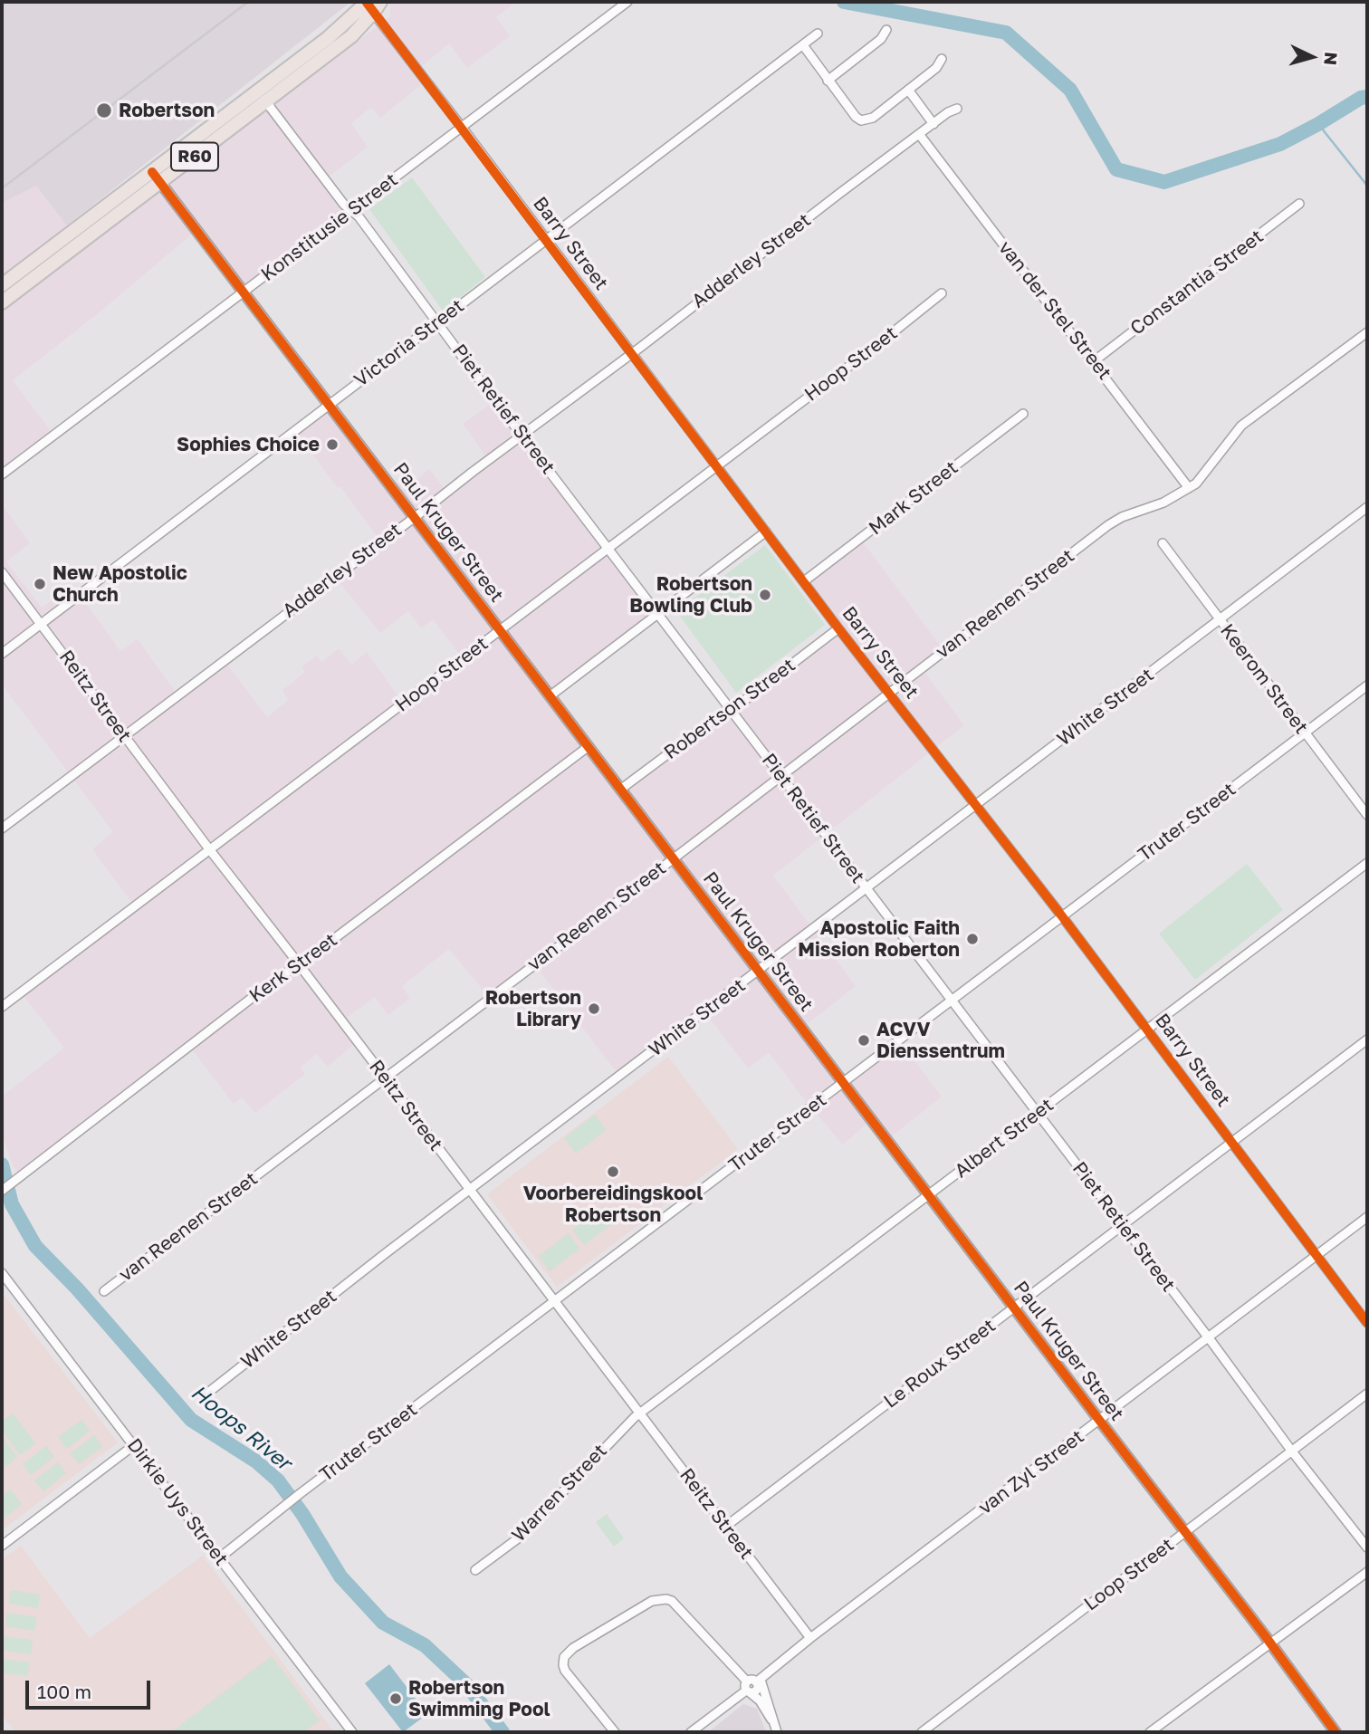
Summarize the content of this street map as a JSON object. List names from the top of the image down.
{
  "streets": {
    "main road": ["R60"],
    "street": [
      "Konstitusie Street",
      "Barry Street",
      "Adderley Street",
      "Constantia Street",
      "van der Stel Street",
      "Victoria Street",
      "Hoop Street",
      "Piet Retief Street",
      "Mark Street",
      "Paul Kruger Street",
      "van Reenen Street",
      "Keerom Street",
      "Reitz Street",
      "White Street",
      "Robertson Street",
      "Truter Street",
      "Kerk Street",
      "Albert Street",
      "Le Roux Street",
      "van Zyl Street",
      "Warren Street",
      "Dirkie Uys Street",
      "Loop Street"
    ]
  },
  "crossings": [
    ["R60", "Barry Street"],
    ["R60", "Piet Retief Street"],
    ["R60", "Paul Kruger Street"],
    ["Konstitusie Street", "Barry Street"],
    ["Konstitusie Street", "Piet Retief Street"],
    ["Konstitusie Street", "Paul Kruger Street"],
    ["Barry Street", "Adderley Street"],
    ["Barry Street", "Victoria Street"],
    ["Barry Street", "Hoop Street"],
    ["Barry Street", "Mark Street"],
    ["Barry Street", "van Reenen Street"],
    ["Barry Street", "White Street"],
    ["Barry Street", "Robertson Street"],
    ["Barry Street", "Truter Street"],
    ["Barry Street", "Albert Street"],
    ["Barry Street", "Le Roux Street"],
    ["Barry Street", "van Zyl Street"],
    ["Adderley Street", "van der Stel Street"],
    ["Adderley Street", "Piet Retief Street"],
    ["Adderley Street", "Paul Kruger Street"],
    ["Adderley Street", "Reitz Street"],
    ["Constantia Street", "van der Stel Street"],
    ["van der Stel Street", "van Reenen Street"],
    ["Victoria Street", "Piet Retief Street"],
    ["Victoria Street", "Paul Kruger Street"],
    ["Victoria Street", "Reitz Street"],
    ["Hoop Street", "Piet Retief Street"],
    ["Hoop Street", "Paul Kruger Street"],
    ["Hoop Street", "Reitz Street"],
    ["Piet Retief Street", "van Reenen Street"],
    ["Piet Retief Street", "White Street"],
    ["Piet Retief Street", "Robertson Street"],
    ["Piet Retief Street", "Truter Street"],
    ["Piet Retief Street", "Albert Street"],
    ["Piet Retief Street", "Le Roux Street"],
    ["Piet Retief Street", "van Zyl Street"],
    ["Piet Retief Street", "Loop Street"],
    ["Paul Kruger Street", "van Reenen Street"],
    ["Paul Kruger Street", "White Street"],
    ["Paul Kruger Street", "Robertson Street"],
    ["Paul Kruger Street", "Truter Street"],
    ["Paul Kruger Street", "Kerk Street"],
    ["Paul Kruger Street", "Albert Street"],
    ["Paul Kruger Street", "Le Roux Street"],
    ["Paul Kruger Street", "van Zyl Street"],
    ["Paul Kruger Street", "Loop Street"],
    ["van Reenen Street", "Reitz Street"],
    ["Keerom Street", "White Street"],
    ["Keerom Street", "Truter Street"],
    ["Reitz Street", "White Street"],
    ["Reitz Street", "Truter Street"],
    ["Reitz Street", "Kerk Street"],
    ["Reitz Street", "Albert Street"],
    ["Reitz Street", "Le Roux Street"],
    ["Reitz Street", "van Zyl Street"],
    ["Reitz Street", "Warren Street"],
    ["Truter Street", "Dirkie Uys Street"],
    ["Albert Street", "Warren Street"]
  ],
  "water": ["Hoops River"],
  "places": [
    "Robertson",
    "Sophies Choice",
    "New Apostolic Church",
    "Robertson Bowling Club",
    "Apostolic Faith Mission Roberton",
    "Robertson Library",
    "ACVV Dienssentrum",
    "Voorbereidingskool Robertson",
    "Robertson Swimming Pool"
  ],
  "scale_bar": "100 m",
  "north": "right"
}
